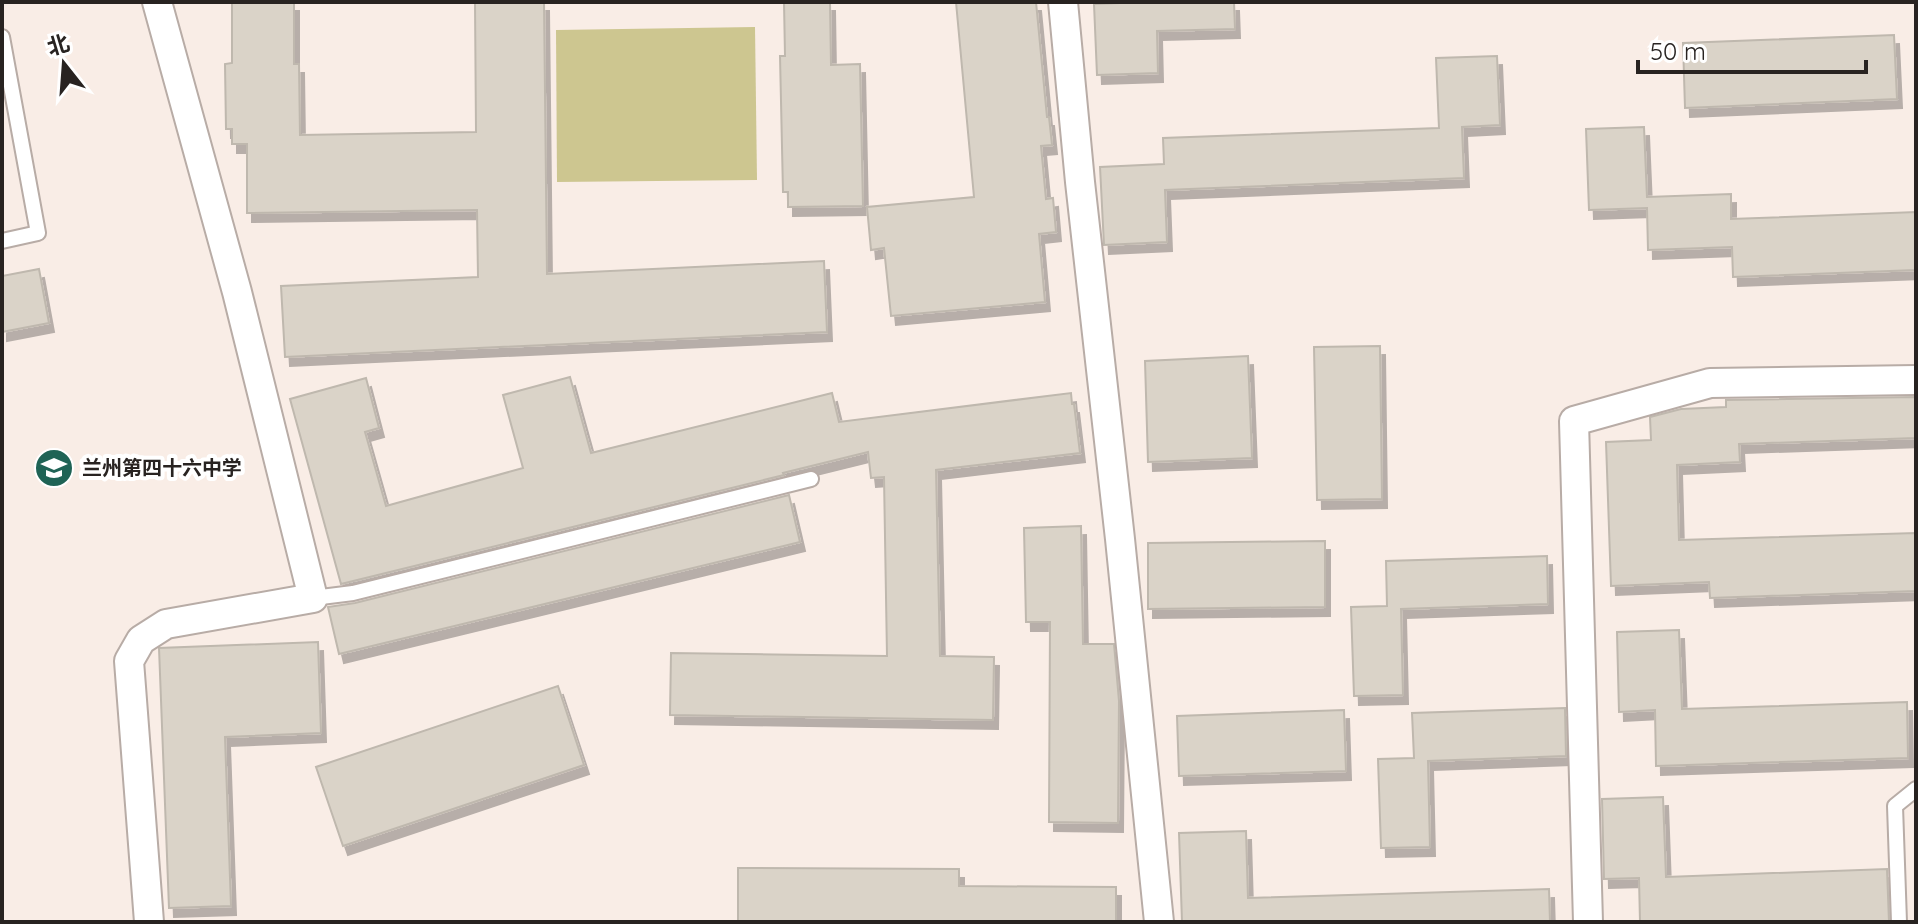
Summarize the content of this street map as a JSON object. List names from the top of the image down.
{
  "places": {
    "school or university": ["兰州第四十六中学"]
  },
  "scale_bar": "50 m",
  "north": "top"
}
